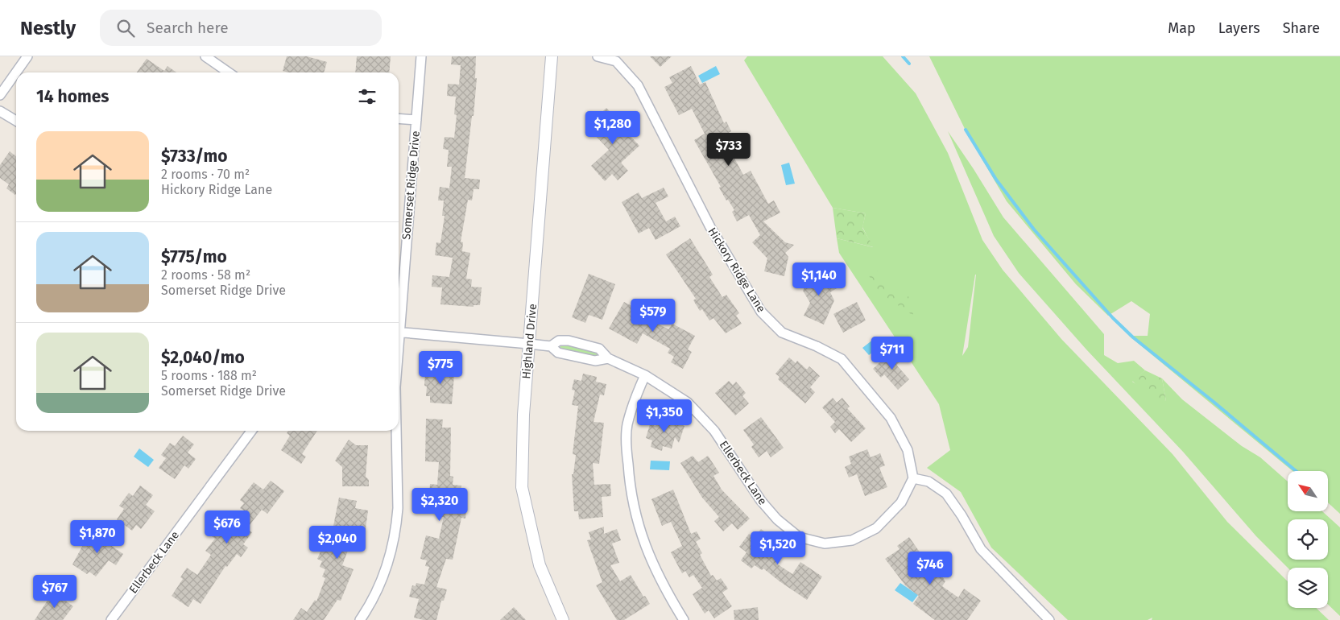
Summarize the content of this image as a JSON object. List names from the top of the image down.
{
  "streets": {
    "street": [
      "Somerset Ridge Drive",
      "Hickory Ridge Lane",
      "Highland Drive",
      "Ellerbeck Lane"
    ]
  },
  "crossings": [
    ["Hickory Ridge Lane", "Ellerbeck Lane"],
    ["Highland Drive", "Ellerbeck Lane"]
  ],
  "north": "top left",
  "page": {
    "header": "Nestly",
    "search": "Search here",
    "nav": ["Map", "Layers", "Share"],
    "heading": "14 homes",
    "price": [
      "$1,280",
      "$733",
      "$1,140",
      "$579",
      "$711",
      "$775",
      "$1,350",
      "$2,320",
      "$676",
      "$1,870",
      "$2,040",
      "$1,520",
      "$746",
      "$767"
    ],
    "list": [
      {
        "name": "$733/mo",
        "note": "2 rooms · 70 m² · Hickory Ridge Lane"
      },
      {
        "name": "$775/mo",
        "note": "2 rooms · 58 m² · Somerset Ridge Drive"
      },
      {
        "name": "$2,040/mo",
        "note": "5 rooms · 188 m² · Somerset Ridge Drive"
      }
    ]
  }
}
